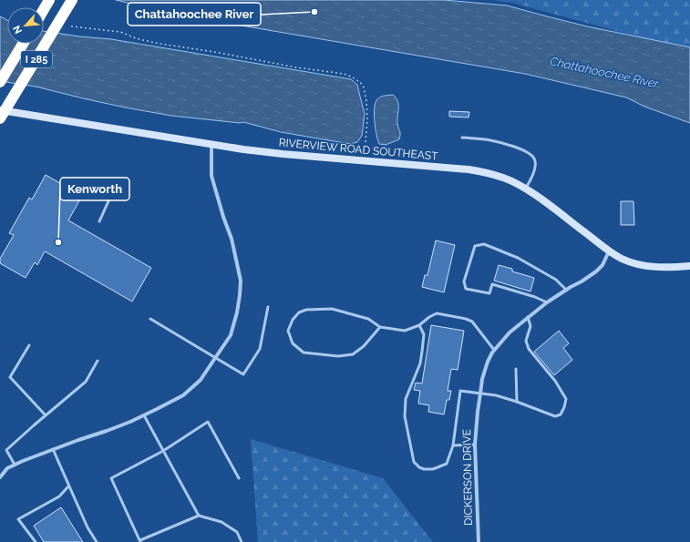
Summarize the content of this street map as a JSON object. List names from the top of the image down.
{
  "streets": {
    "highway": ["I 285"],
    "street": ["RIVERVIEW ROAD SOUTHEAST", "DICKERSON DRIVE"]
  },
  "crossings": [
    ["RIVERVIEW ROAD SOUTHEAST", "DICKERSON DRIVE"]
  ],
  "water": ["Chattahoochee River"],
  "places": ["Chattahoochee River", "Kenworth"],
  "north": "bottom left"
}
